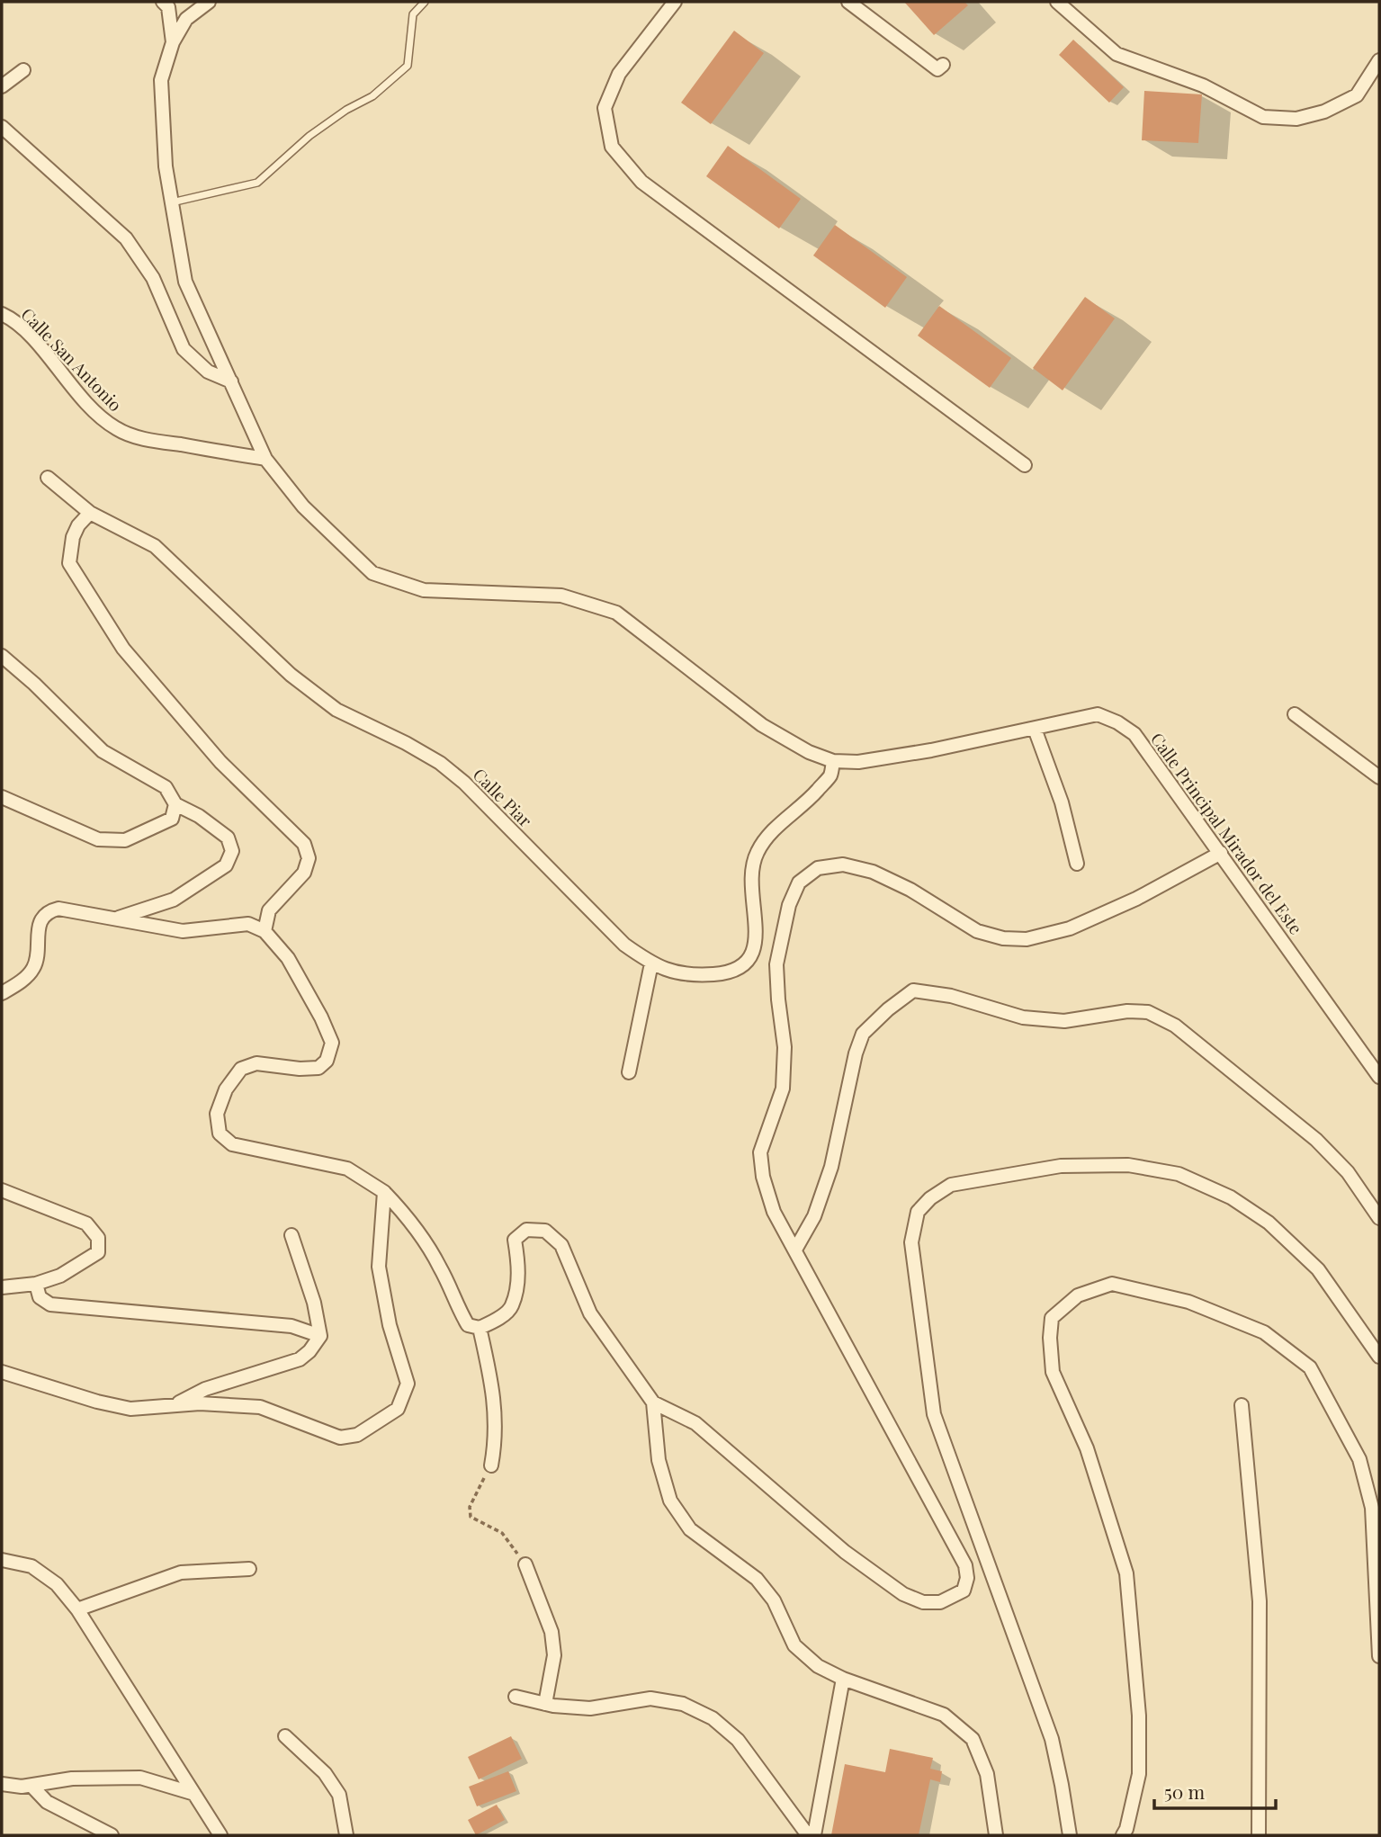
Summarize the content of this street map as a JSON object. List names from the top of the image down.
{
  "streets": {
    "street": ["Calle San Antonio", "Calle Piar", "Calle Principal Mirador del Este"]
  },
  "crossings": [
    ["Calle San Antonio", "Calle Principal Mirador del Este"],
    ["Calle Piar", "Calle Principal Mirador del Este"]
  ],
  "scale_bar": "50 m"
}
